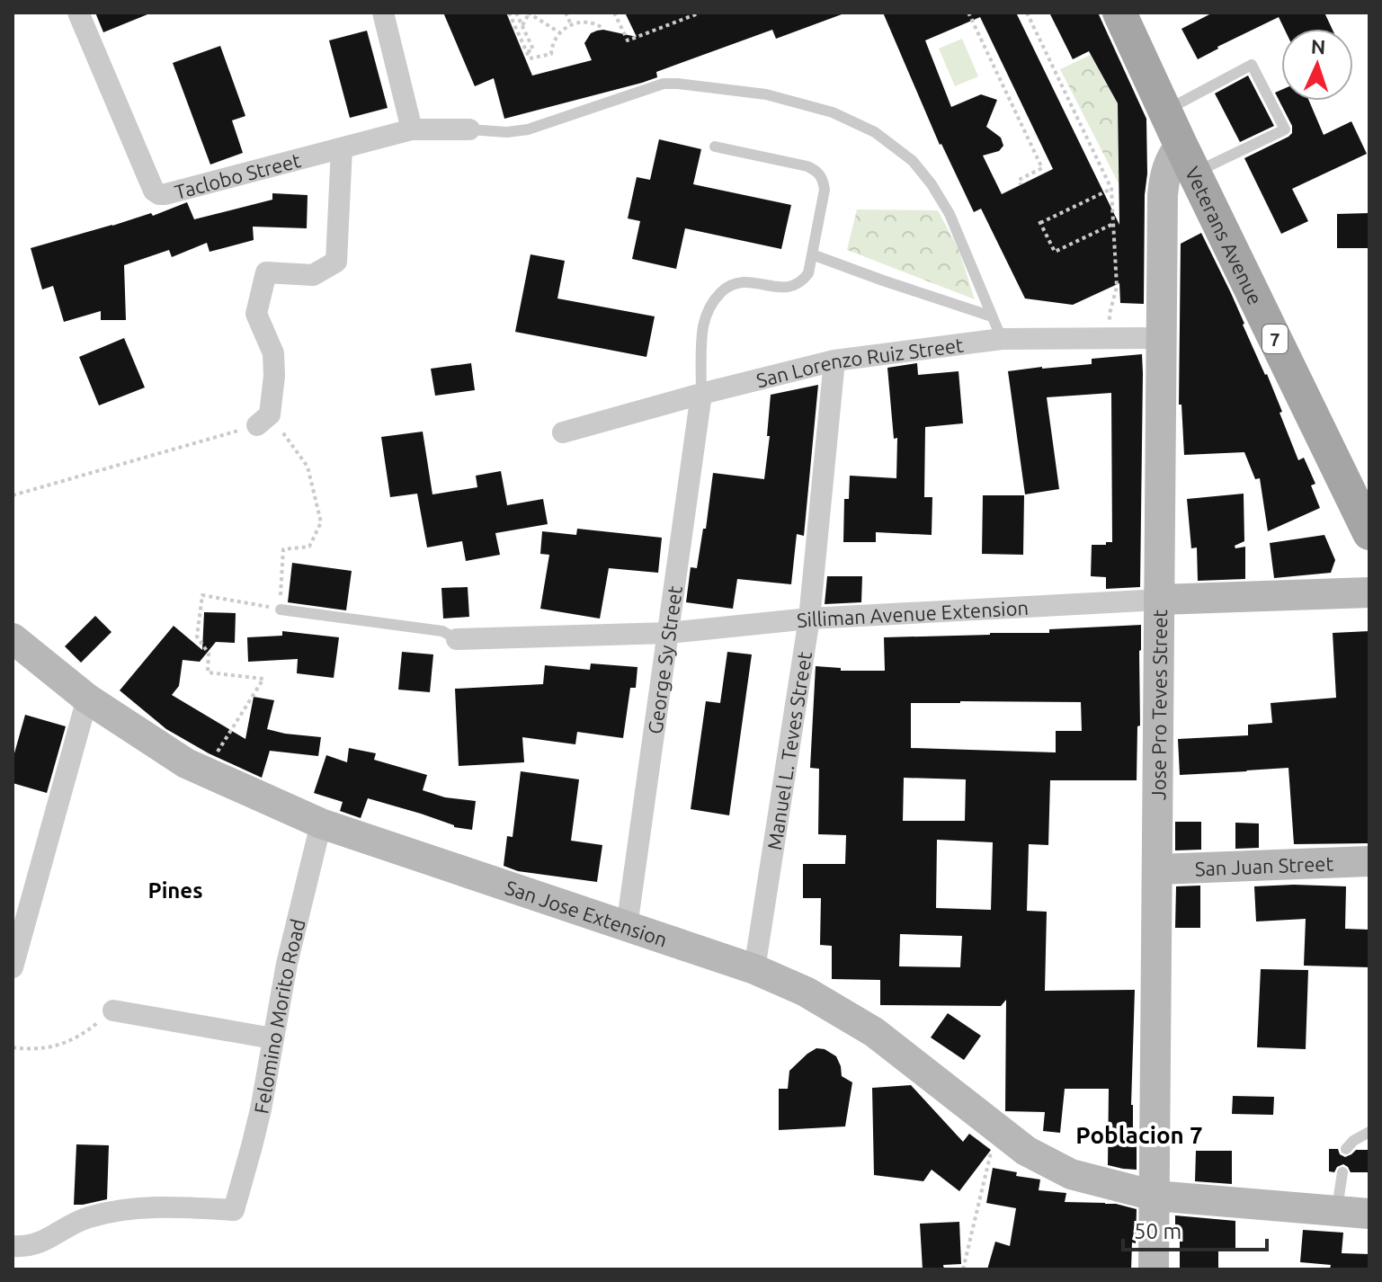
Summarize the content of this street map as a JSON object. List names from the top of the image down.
{
  "streets": {
    "main road": ["Veterans Avenue", "7"],
    "street": [
      "Taclobo Street",
      "San Lorenzo Ruiz Street",
      "Silliman Avenue Extension",
      "George Sy Street",
      "Jose Pro Teves Street",
      "Manuel L. Teves Street",
      "San Juan Street",
      "San Jose Extension",
      "Felomino Morito Road"
    ]
  },
  "crossings": [
    ["Veterans Avenue", "Jose Pro Teves Street"],
    ["San Lorenzo Ruiz Street", "George Sy Street"],
    ["San Lorenzo Ruiz Street", "Jose Pro Teves Street"],
    ["San Lorenzo Ruiz Street", "Manuel L. Teves Street"],
    ["Silliman Avenue Extension", "George Sy Street"],
    ["Silliman Avenue Extension", "Jose Pro Teves Street"],
    ["Silliman Avenue Extension", "Manuel L. Teves Street"],
    ["George Sy Street", "San Jose Extension"],
    ["Jose Pro Teves Street", "San Juan Street"],
    ["Jose Pro Teves Street", "San Jose Extension"],
    ["Manuel L. Teves Street", "San Jose Extension"],
    ["San Jose Extension", "Felomino Morito Road"]
  ],
  "districts": ["Pines", "Poblacion 7"],
  "scale_bar": "50 m",
  "north": "top"
}
